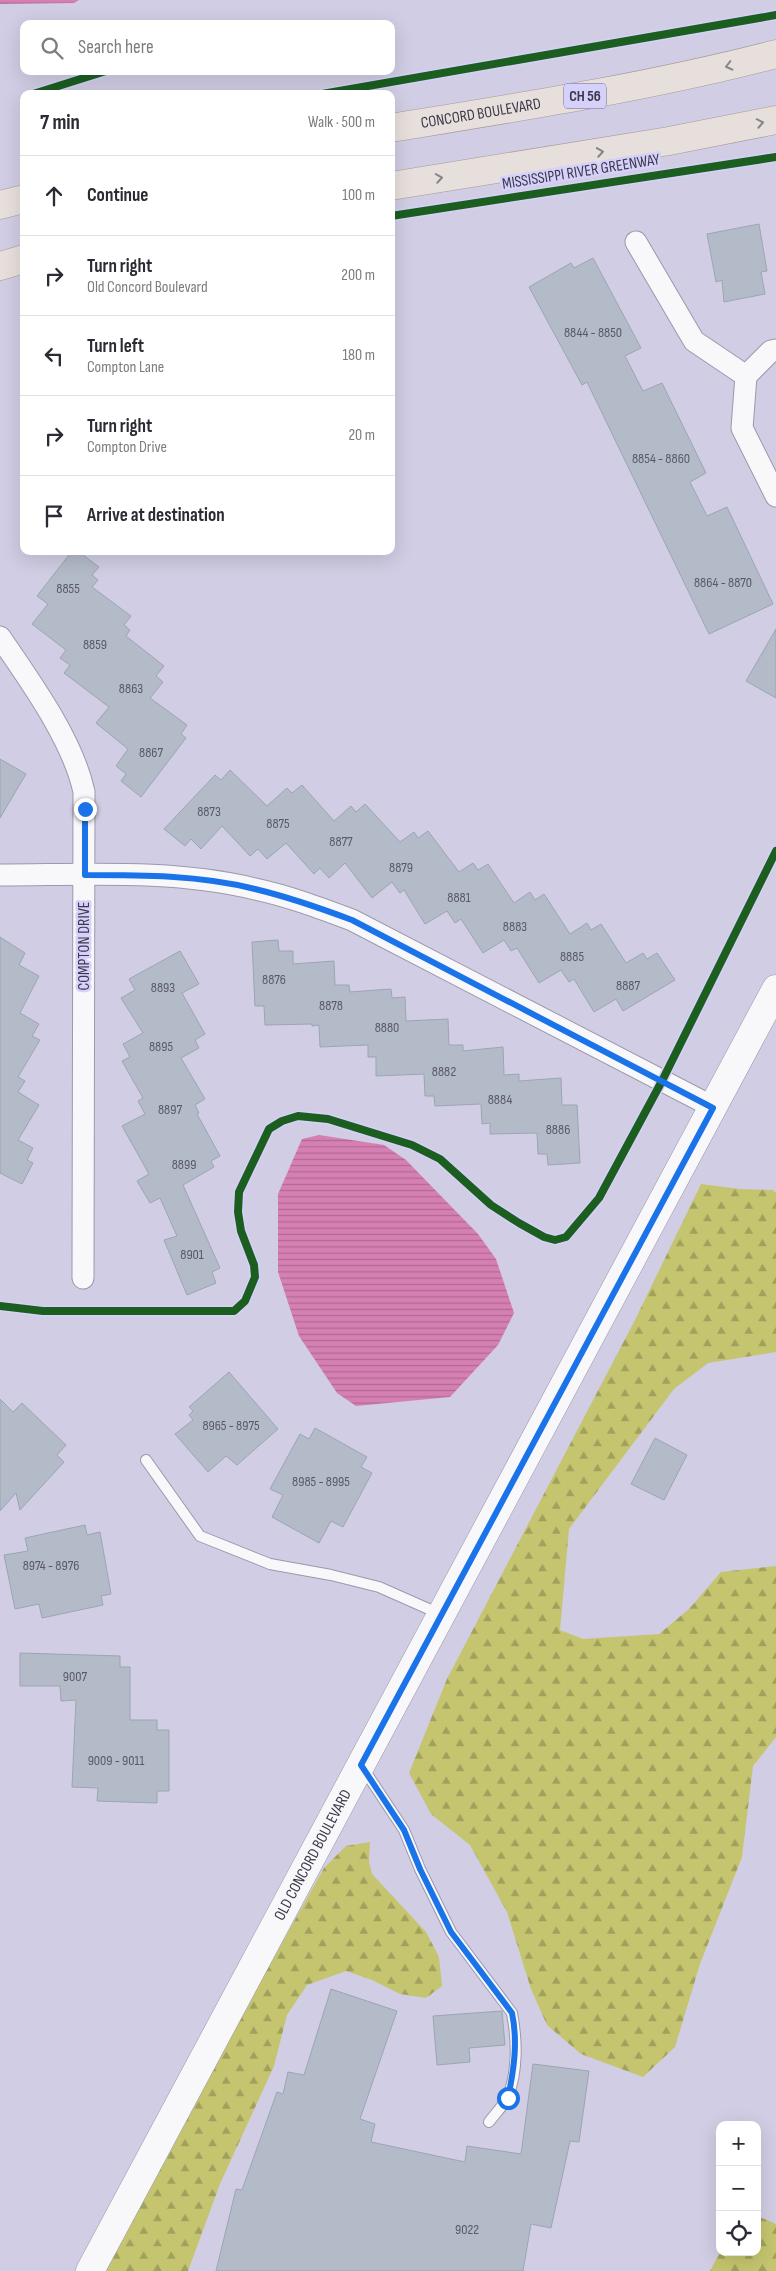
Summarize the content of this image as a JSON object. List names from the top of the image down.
{
  "streets": {
    "main road": ["CH 56", "CONCORD BOULEVARD"],
    "street": ["COMPTON DRIVE", "OLD CONCORD BOULEVARD"],
    "cycle path": ["MISSISSIPPI RIVER GREENWAY"]
  },
  "house_numbers": [
    "8844 - 8850",
    "8854 - 8860",
    "8864 - 8870",
    "8855",
    "8859",
    "8863",
    "8867",
    "8873",
    "8875",
    "8877",
    "8879",
    "8881",
    "8883",
    "8885",
    "8876",
    "8887",
    "8893",
    "8878",
    "8880",
    "8895",
    "8882",
    "8884",
    "8897",
    "8886",
    "8899",
    "8901",
    "8965 - 8975",
    "8985 - 8995",
    "8974 - 8976",
    "9007",
    "9009 - 9011",
    "9022"
  ],
  "page": {
    "search": "Search here",
    "heading": ["7 min", "Walk · 500 m"],
    "list": [
      ["Continue", "100 m"],
      ["Turn right", "Old Concord Boulevard", "200 m"],
      ["Turn left", "Compton Lane", "180 m"],
      ["Turn right", "Compton Drive", "20 m"],
      "Arrive at destination"
    ],
    "map_buttons": ["+", "−"]
  }
}
